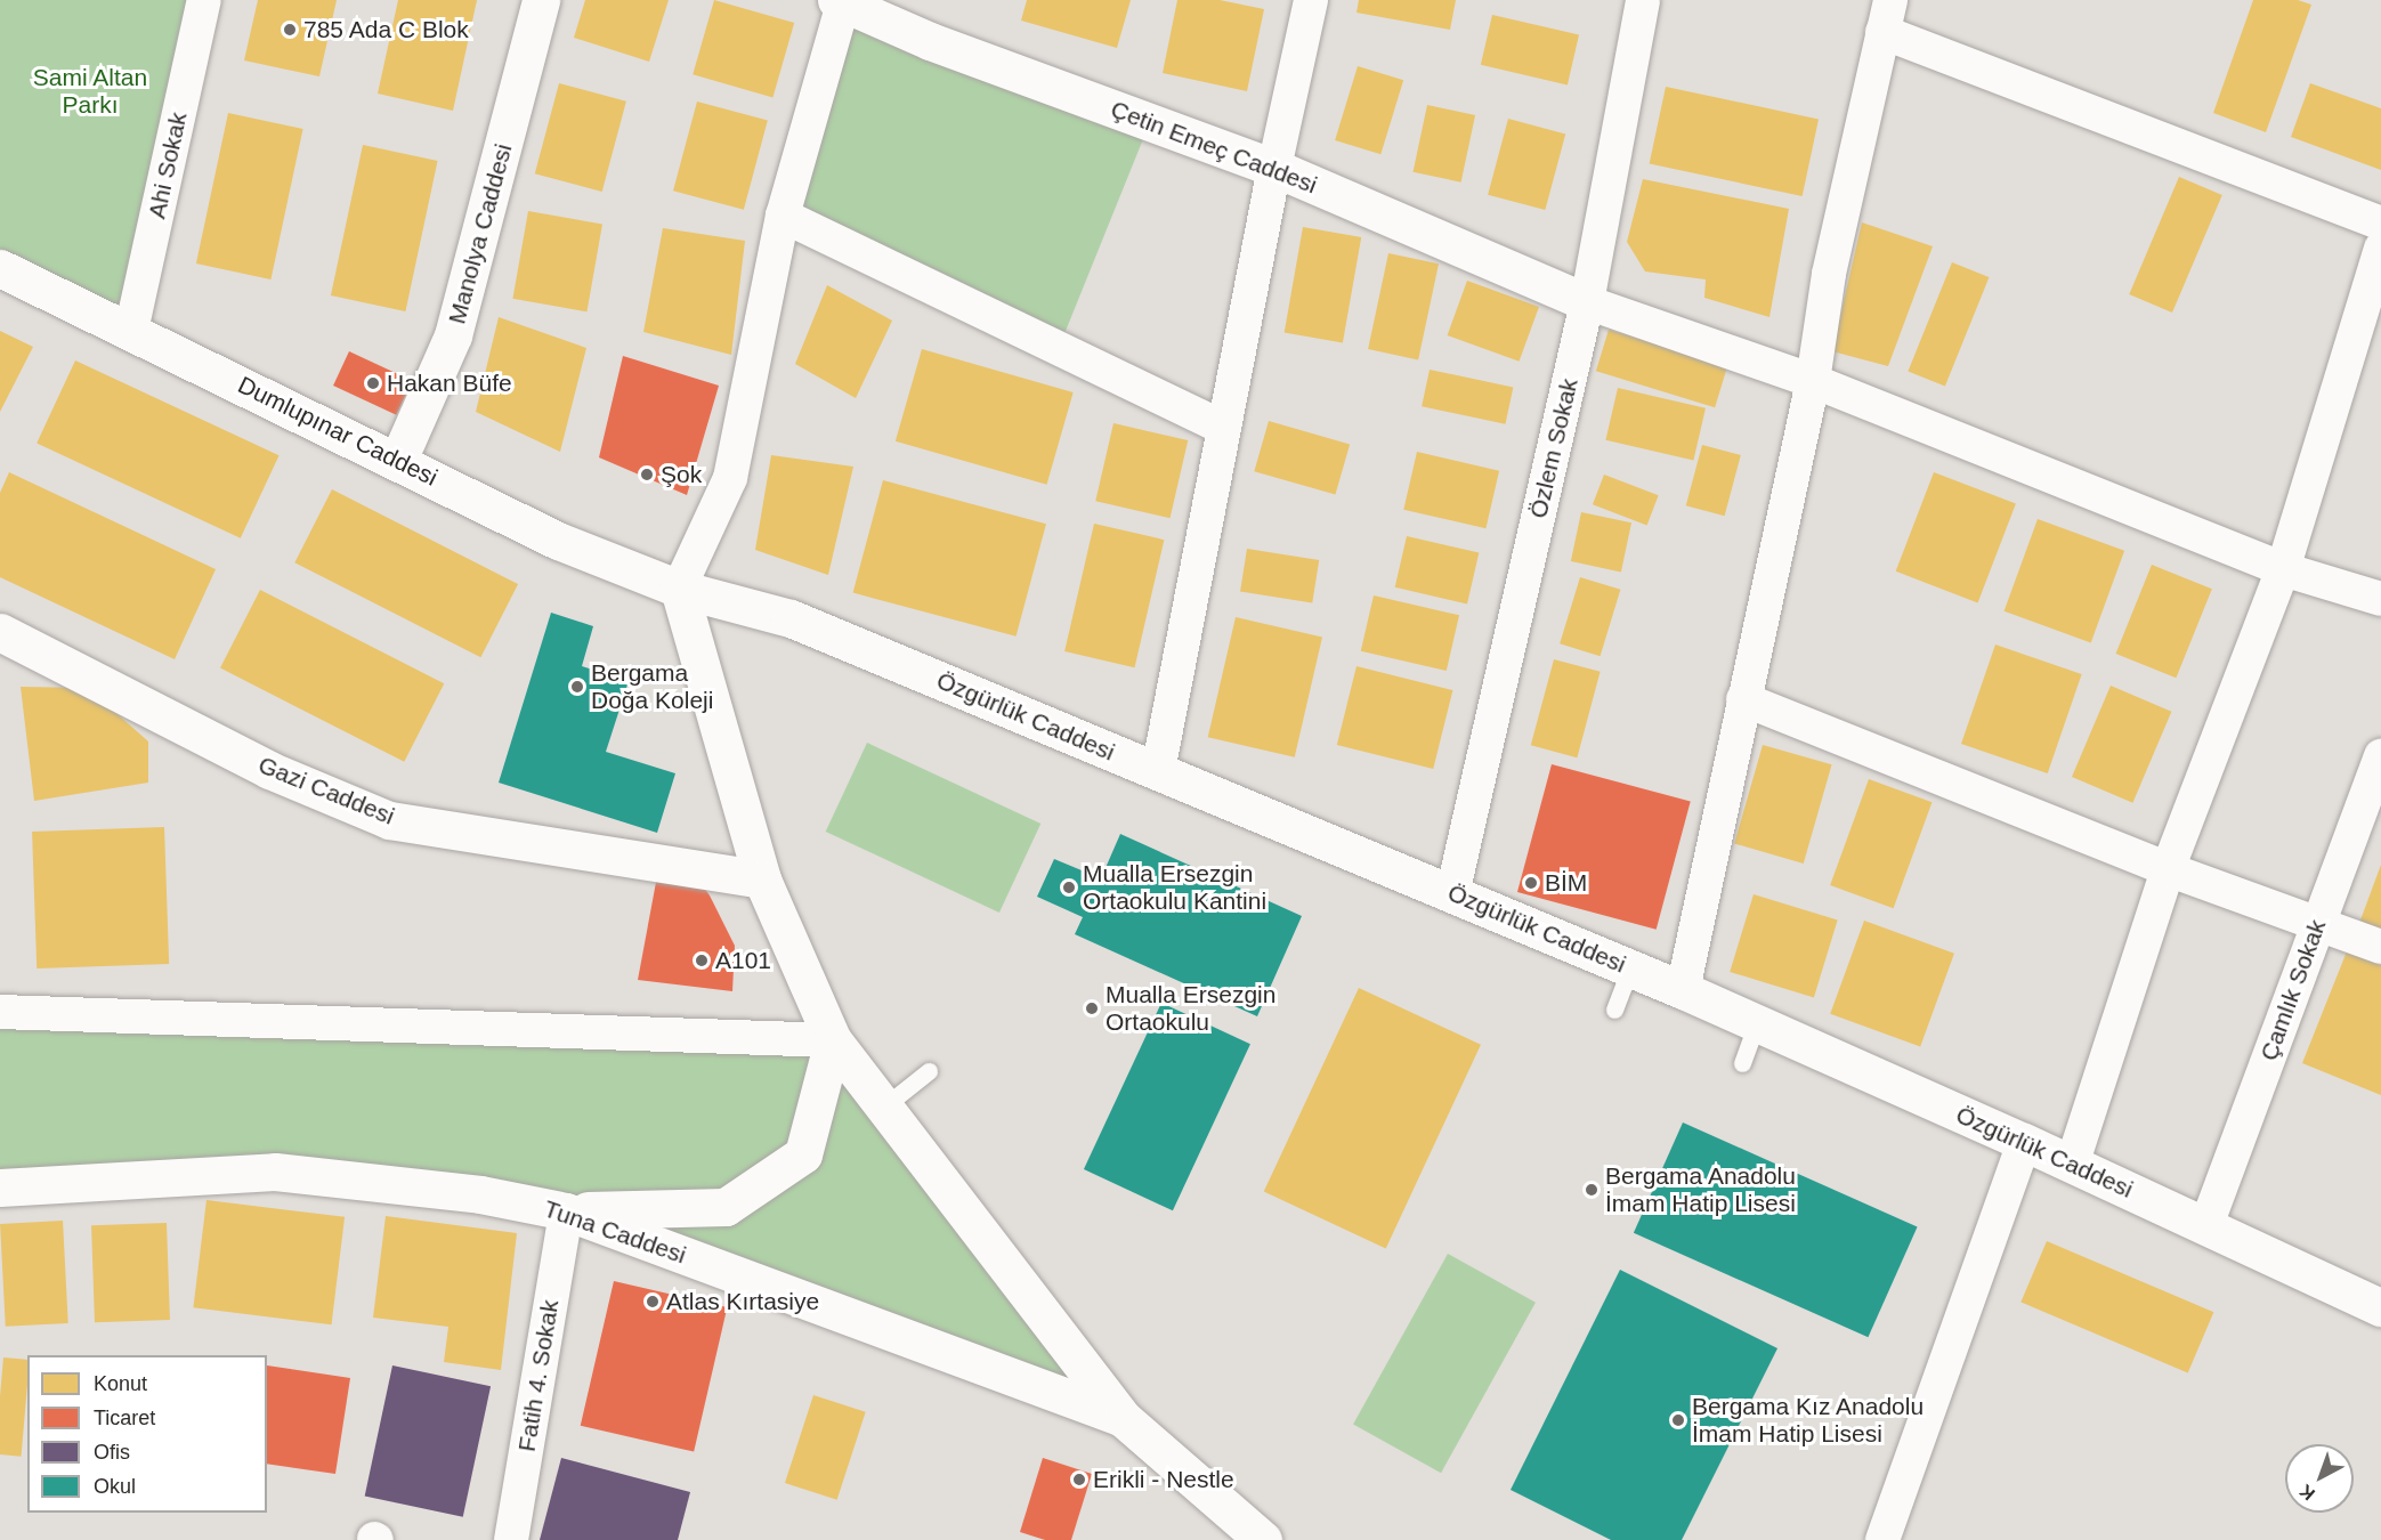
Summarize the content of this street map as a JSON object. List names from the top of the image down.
{
  "streets": {
    "main road": [
      "Çetin Emeç Caddesi",
      "Manolya Caddesi",
      "Dumlupınar Caddesi",
      "Özgürlük Caddesi",
      "Gazi Caddesi",
      "Tuna Caddesi"
    ],
    "street": [
      "Ahi Sokak",
      "Özlem Sokak",
      "Çamlık Sokak",
      "Fatih 4. Sokak"
    ]
  },
  "crossings": [
    ["Çetin Emeç Caddesi", "Özlem Sokak"],
    ["Ahi Sokak", "Dumlupınar Caddesi"],
    ["Manolya Caddesi", "Dumlupınar Caddesi"],
    ["Dumlupınar Caddesi", "Özgürlük Caddesi"],
    ["Dumlupınar Caddesi", "Tuna Caddesi"],
    ["Özlem Sokak", "Özgürlük Caddesi"],
    ["Özgürlük Caddesi", "Çamlık Sokak"],
    ["Özgürlük Caddesi", "Tuna Caddesi"],
    ["Gazi Caddesi", "Tuna Caddesi"],
    ["Tuna Caddesi", "Fatih 4. Sokak"]
  ],
  "parks": ["Sami Altan Parkı"],
  "places": [
    "785 Ada C Blok",
    "Hakan Büfe",
    "Şok",
    "Bergama Doğa Koleji",
    "BİM",
    "Mualla Ersezgin Ortaokulu Kantini",
    "A101",
    "Mualla Ersezgin Ortaokulu",
    "Bergama Anadolu İmam Hatip Lisesi",
    "Atlas Kırtasiye",
    "Bergama Kız Anadolu İmam Hatip Lisesi",
    "Erikli - Nestle"
  ],
  "legend": [
    "Konut",
    "Ticaret",
    "Ofis",
    "Okul"
  ],
  "north": "bottom left"
}
